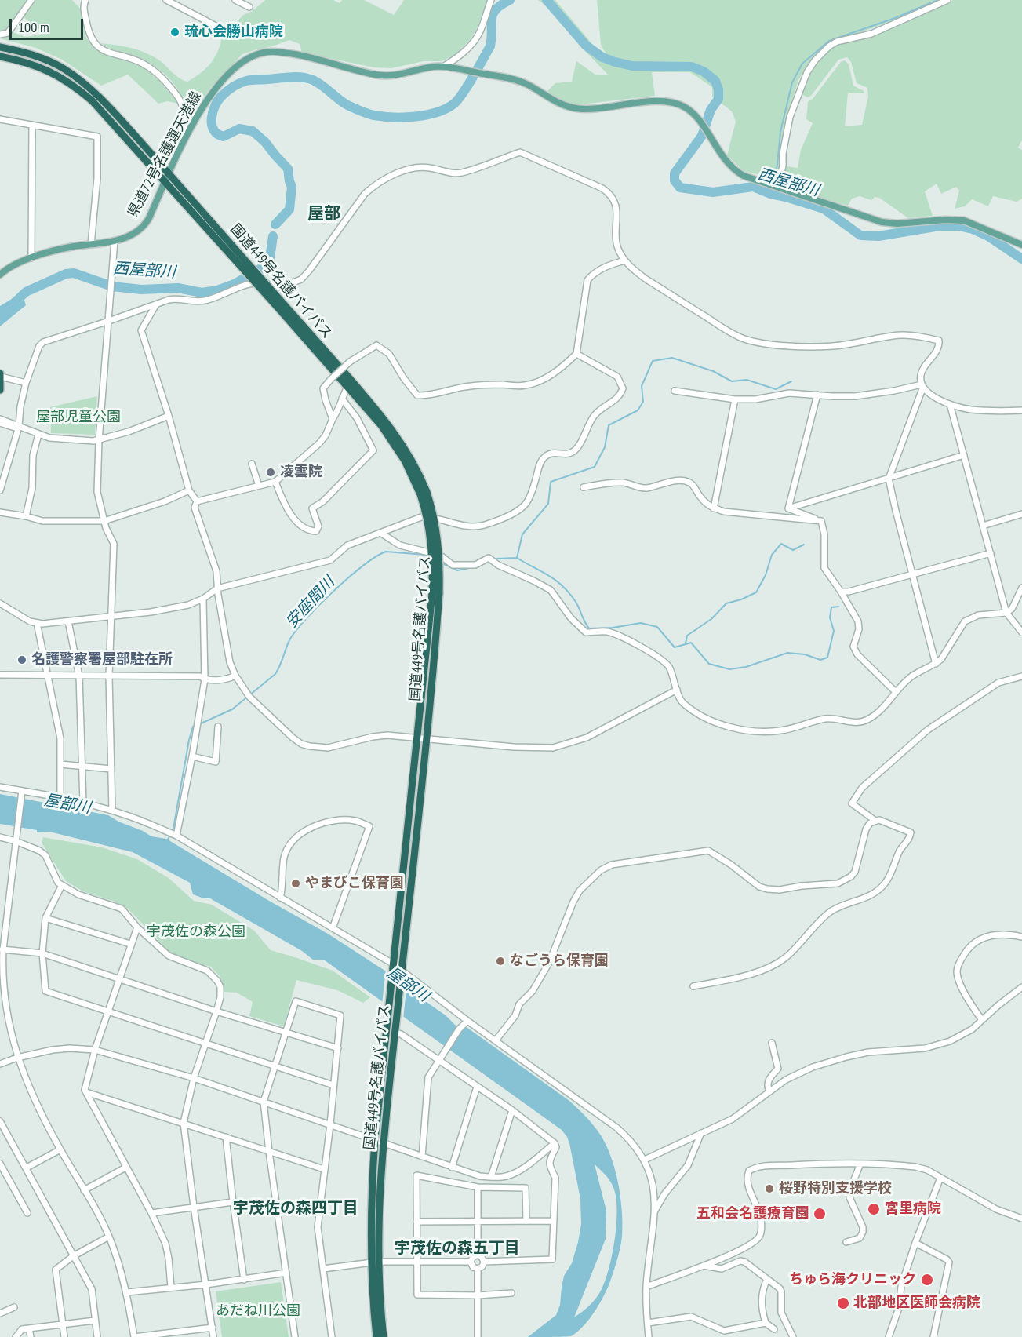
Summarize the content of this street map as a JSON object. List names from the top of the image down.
{
  "streets": {
    "highway": ["国道449号名護バイパス"],
    "main road": ["県道72号名護運天港線"]
  },
  "crossings": [
    ["県道72号名護運天港線", "国道449号名護バイパス"]
  ],
  "districts": ["屋部", "宇茂佐の森四丁目", "宇茂佐の森五丁目"],
  "water": ["西屋部川", "安座間川", "屋部川"],
  "parks": ["屋部児童公園", "宇茂佐の森公園", "あだね川公園"],
  "places": [
    "琉心会勝山病院",
    "凌雲院",
    "名護警察署屋部駐在所",
    "やまびこ保育園",
    "なごうら保育園",
    "桜野特別支援学校",
    "宮里病院",
    "五和会名護療育園",
    "ちゅら海クリニック",
    "北部地区医師会病院"
  ],
  "scale_bar": "100 m"
}
